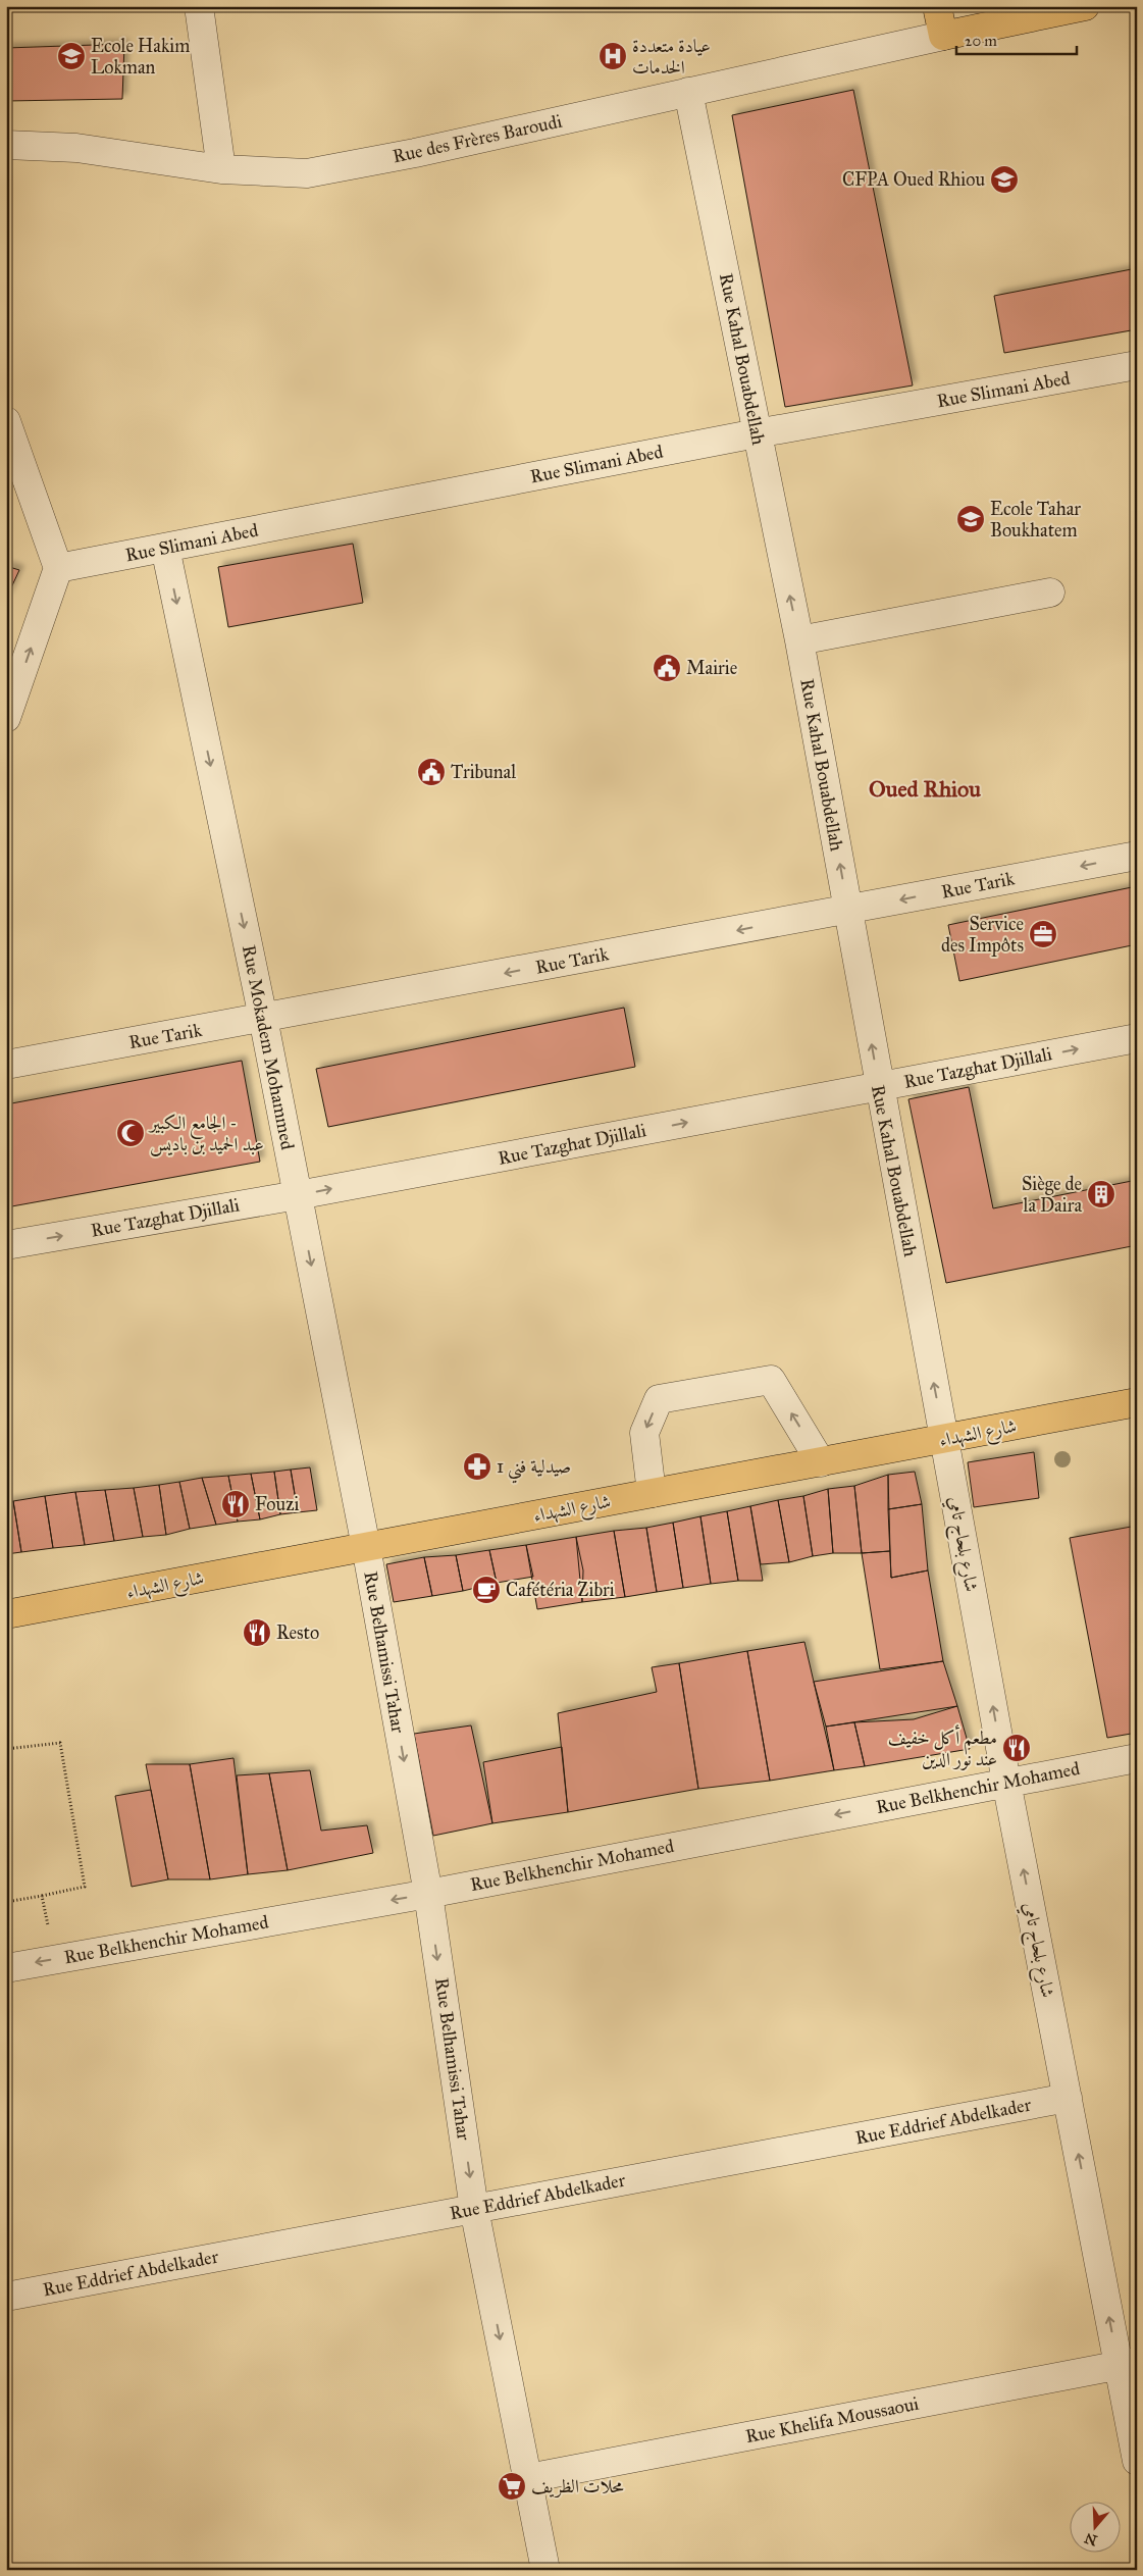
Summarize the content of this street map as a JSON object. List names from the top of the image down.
{
  "streets": {
    "main road": ["شارع الشهداء"],
    "street": [
      "Rue des Frères Baroudi",
      "Rue Kahal Bouabdellah",
      "Rue Slimani Abed",
      "Rue Tarik",
      "Rue Mokadem Mohammed",
      "Rue Tazghat Djillali",
      "شارع بلحاج تامي",
      "Rue Belhamissi Tahar",
      "Rue Belkhenchir Mohamed",
      "Rue Eddrief Abdelkader",
      "Rue Khelifa Moussaoui"
    ]
  },
  "crossings": [
    ["Rue des Frères Baroudi", "Rue Kahal Bouabdellah"],
    ["Rue Kahal Bouabdellah", "Rue Slimani Abed"],
    ["Rue Kahal Bouabdellah", "Rue Tarik"],
    ["Rue Kahal Bouabdellah", "Rue Tazghat Djillali"],
    ["Rue Kahal Bouabdellah", "شارع الشهداء"],
    ["Rue Kahal Bouabdellah", "شارع بلحاج تامي"],
    ["Rue Slimani Abed", "Rue Mokadem Mohammed"],
    ["Rue Tarik", "Rue Mokadem Mohammed"],
    ["Rue Mokadem Mohammed", "Rue Tazghat Djillali"],
    ["Rue Mokadem Mohammed", "شارع الشهداء"],
    ["Rue Mokadem Mohammed", "Rue Belhamissi Tahar"],
    ["شارع الشهداء", "شارع بلحاج تامي"],
    ["شارع الشهداء", "Rue Belhamissi Tahar"],
    ["شارع بلحاج تامي", "Rue Belkhenchir Mohamed"],
    ["شارع بلحاج تامي", "Rue Eddrief Abdelkader"],
    ["شارع بلحاج تامي", "Rue Khelifa Moussaoui"],
    ["Rue Belhamissi Tahar", "Rue Belkhenchir Mohamed"],
    ["Rue Belhamissi Tahar", "Rue Eddrief Abdelkader"],
    ["Rue Belhamissi Tahar", "Rue Khelifa Moussaoui"]
  ],
  "one_way": [
    "Rue Kahal Bouabdellah",
    "Rue Tarik",
    "Rue Mokadem Mohammed",
    "Rue Tazghat Djillali",
    "شارع بلحاج تامي",
    "Rue Belhamissi Tahar",
    "Rue Belkhenchir Mohamed"
  ],
  "districts": ["Oued Rhiou"],
  "places": {
    "school or university": ["Ecole Hakim Lokman", "CFPA Oued Rhiou", "Ecole Tahar Boukhatem"],
    "hospital": ["عيادة متعددة الخدمات"],
    "public building": ["Mairie", "Tribunal"],
    "office": ["Service des Impôts"],
    "mosque": ["الجامع الكبير - عبد الحميد بن باديس"],
    "building": ["Siège de la Daira"],
    "pharmacy": ["صيدلية فني 1"],
    "restaurant": ["Fouzi", "Resto", "مطعم أكل خفيف عند نور الدين"],
    "cafe": ["Cafétéria Zibri"],
    "supermarket": ["محلات الظريف"]
  },
  "scale_bar": "20 m",
  "north": "bottom"
}
